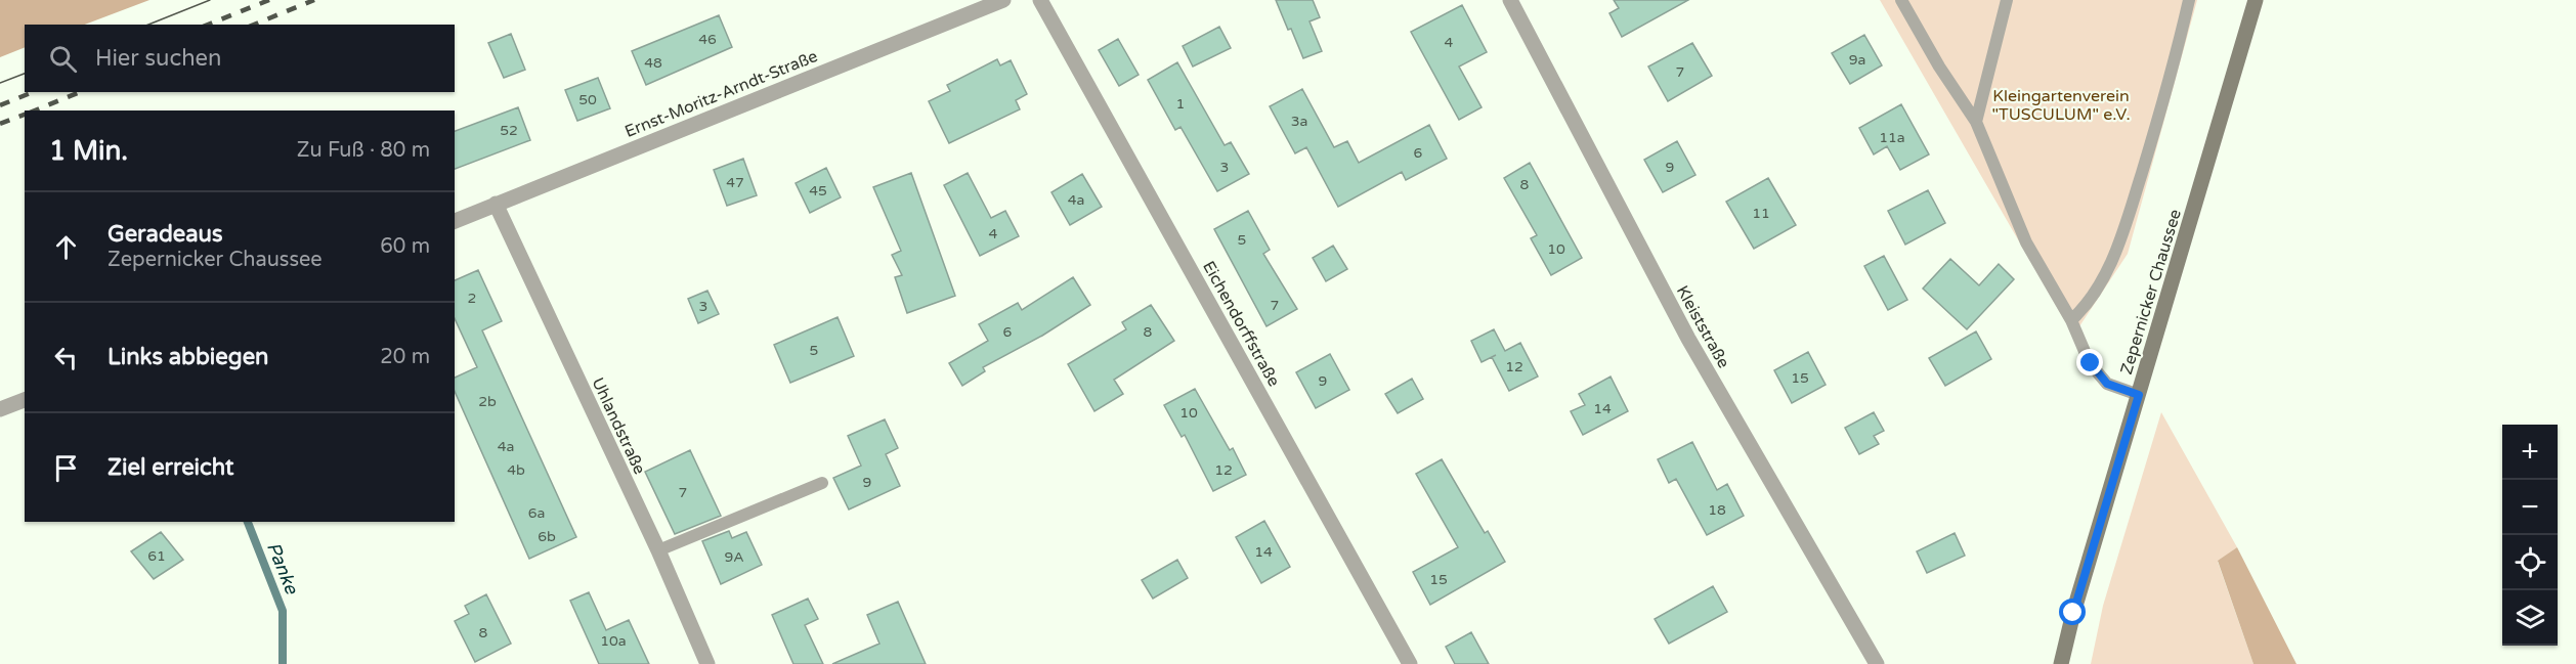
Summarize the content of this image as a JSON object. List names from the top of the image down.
{
  "streets": {
    "main road": ["Zepernicker Chaussee"],
    "street": [
      "Ernst-Moritz-Arndt-Straße",
      "Eichendorffstraße",
      "Kleiststraße",
      "Uhlandstraße"
    ]
  },
  "crossings": [
    ["Ernst-Moritz-Arndt-Straße", "Uhlandstraße"]
  ],
  "water": ["Panke"],
  "parks": ["Kleingartenverein \"TUSCULUM\" e.V."],
  "house_numbers": [
    "46",
    "4",
    "9a",
    "48",
    "7",
    "50",
    "1",
    "3a",
    "52",
    "11a",
    "6",
    "3",
    "9",
    "47",
    "8",
    "45",
    "4a",
    "11",
    "4",
    "5",
    "10",
    "2",
    "7",
    "3",
    "6",
    "8",
    "5",
    "12",
    "15",
    "9",
    "2b",
    "14",
    "10",
    "4a",
    "4b",
    "12",
    "9",
    "7",
    "18",
    "6a",
    "6b",
    "14",
    "61",
    "9A",
    "15",
    "8",
    "10a"
  ],
  "page": {
    "search": "Hier suchen",
    "heading": ["1 Min.", "Zu Fuß · 80 m"],
    "list": [
      ["Geradeaus", "Zepernicker Chaussee", "60 m"],
      ["Links abbiegen", "20 m"],
      "Ziel erreicht"
    ],
    "map_buttons": ["+", "−"]
  }
}
